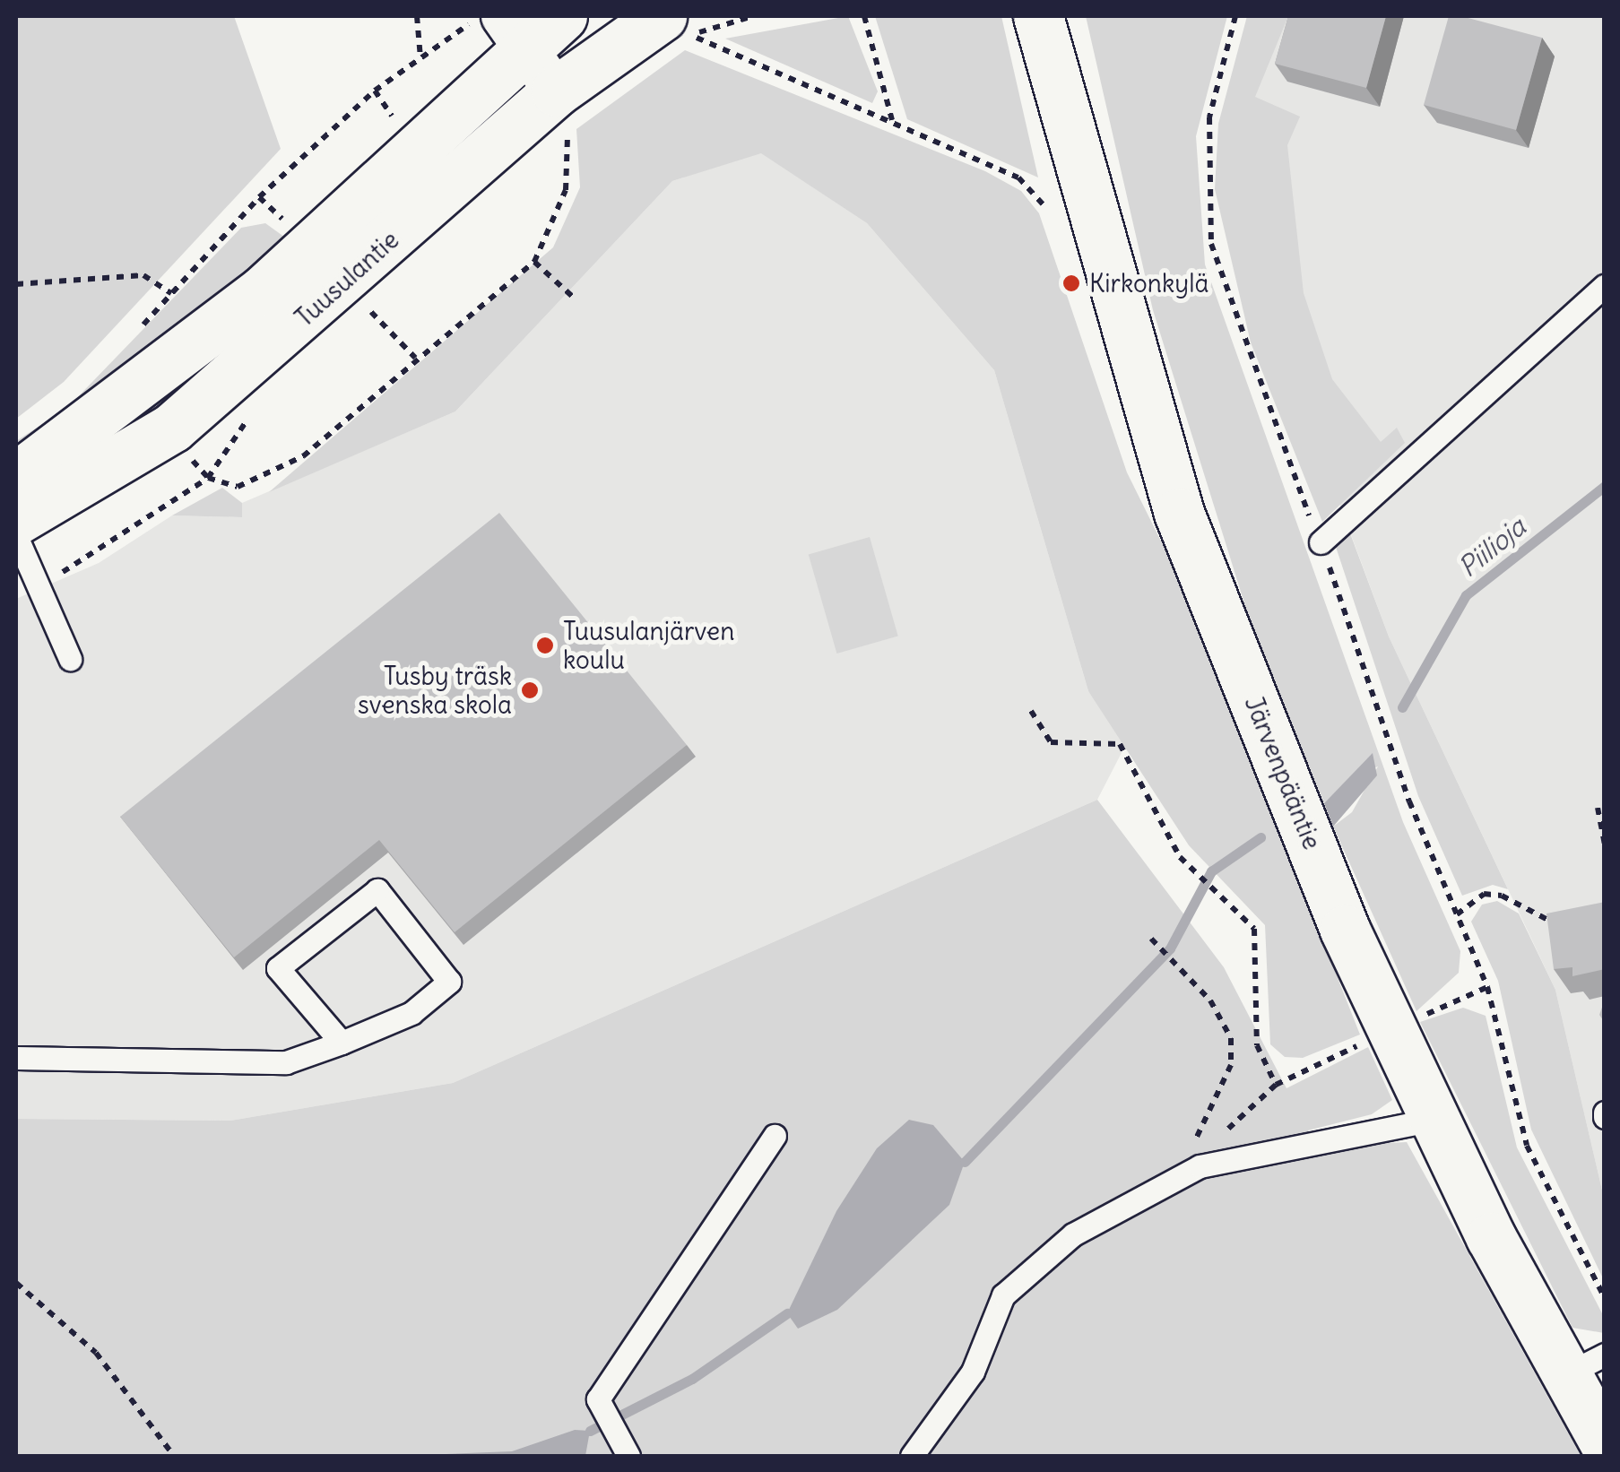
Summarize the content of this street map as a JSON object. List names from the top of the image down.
{
  "streets": {
    "main road": ["Tuusulantie", "Järvenpääntie"]
  },
  "water": ["Piilioja"],
  "places": ["Kirkonkylä", "Tuusulanjärven koulu", "Tusby träsk svenska skola"]
}
